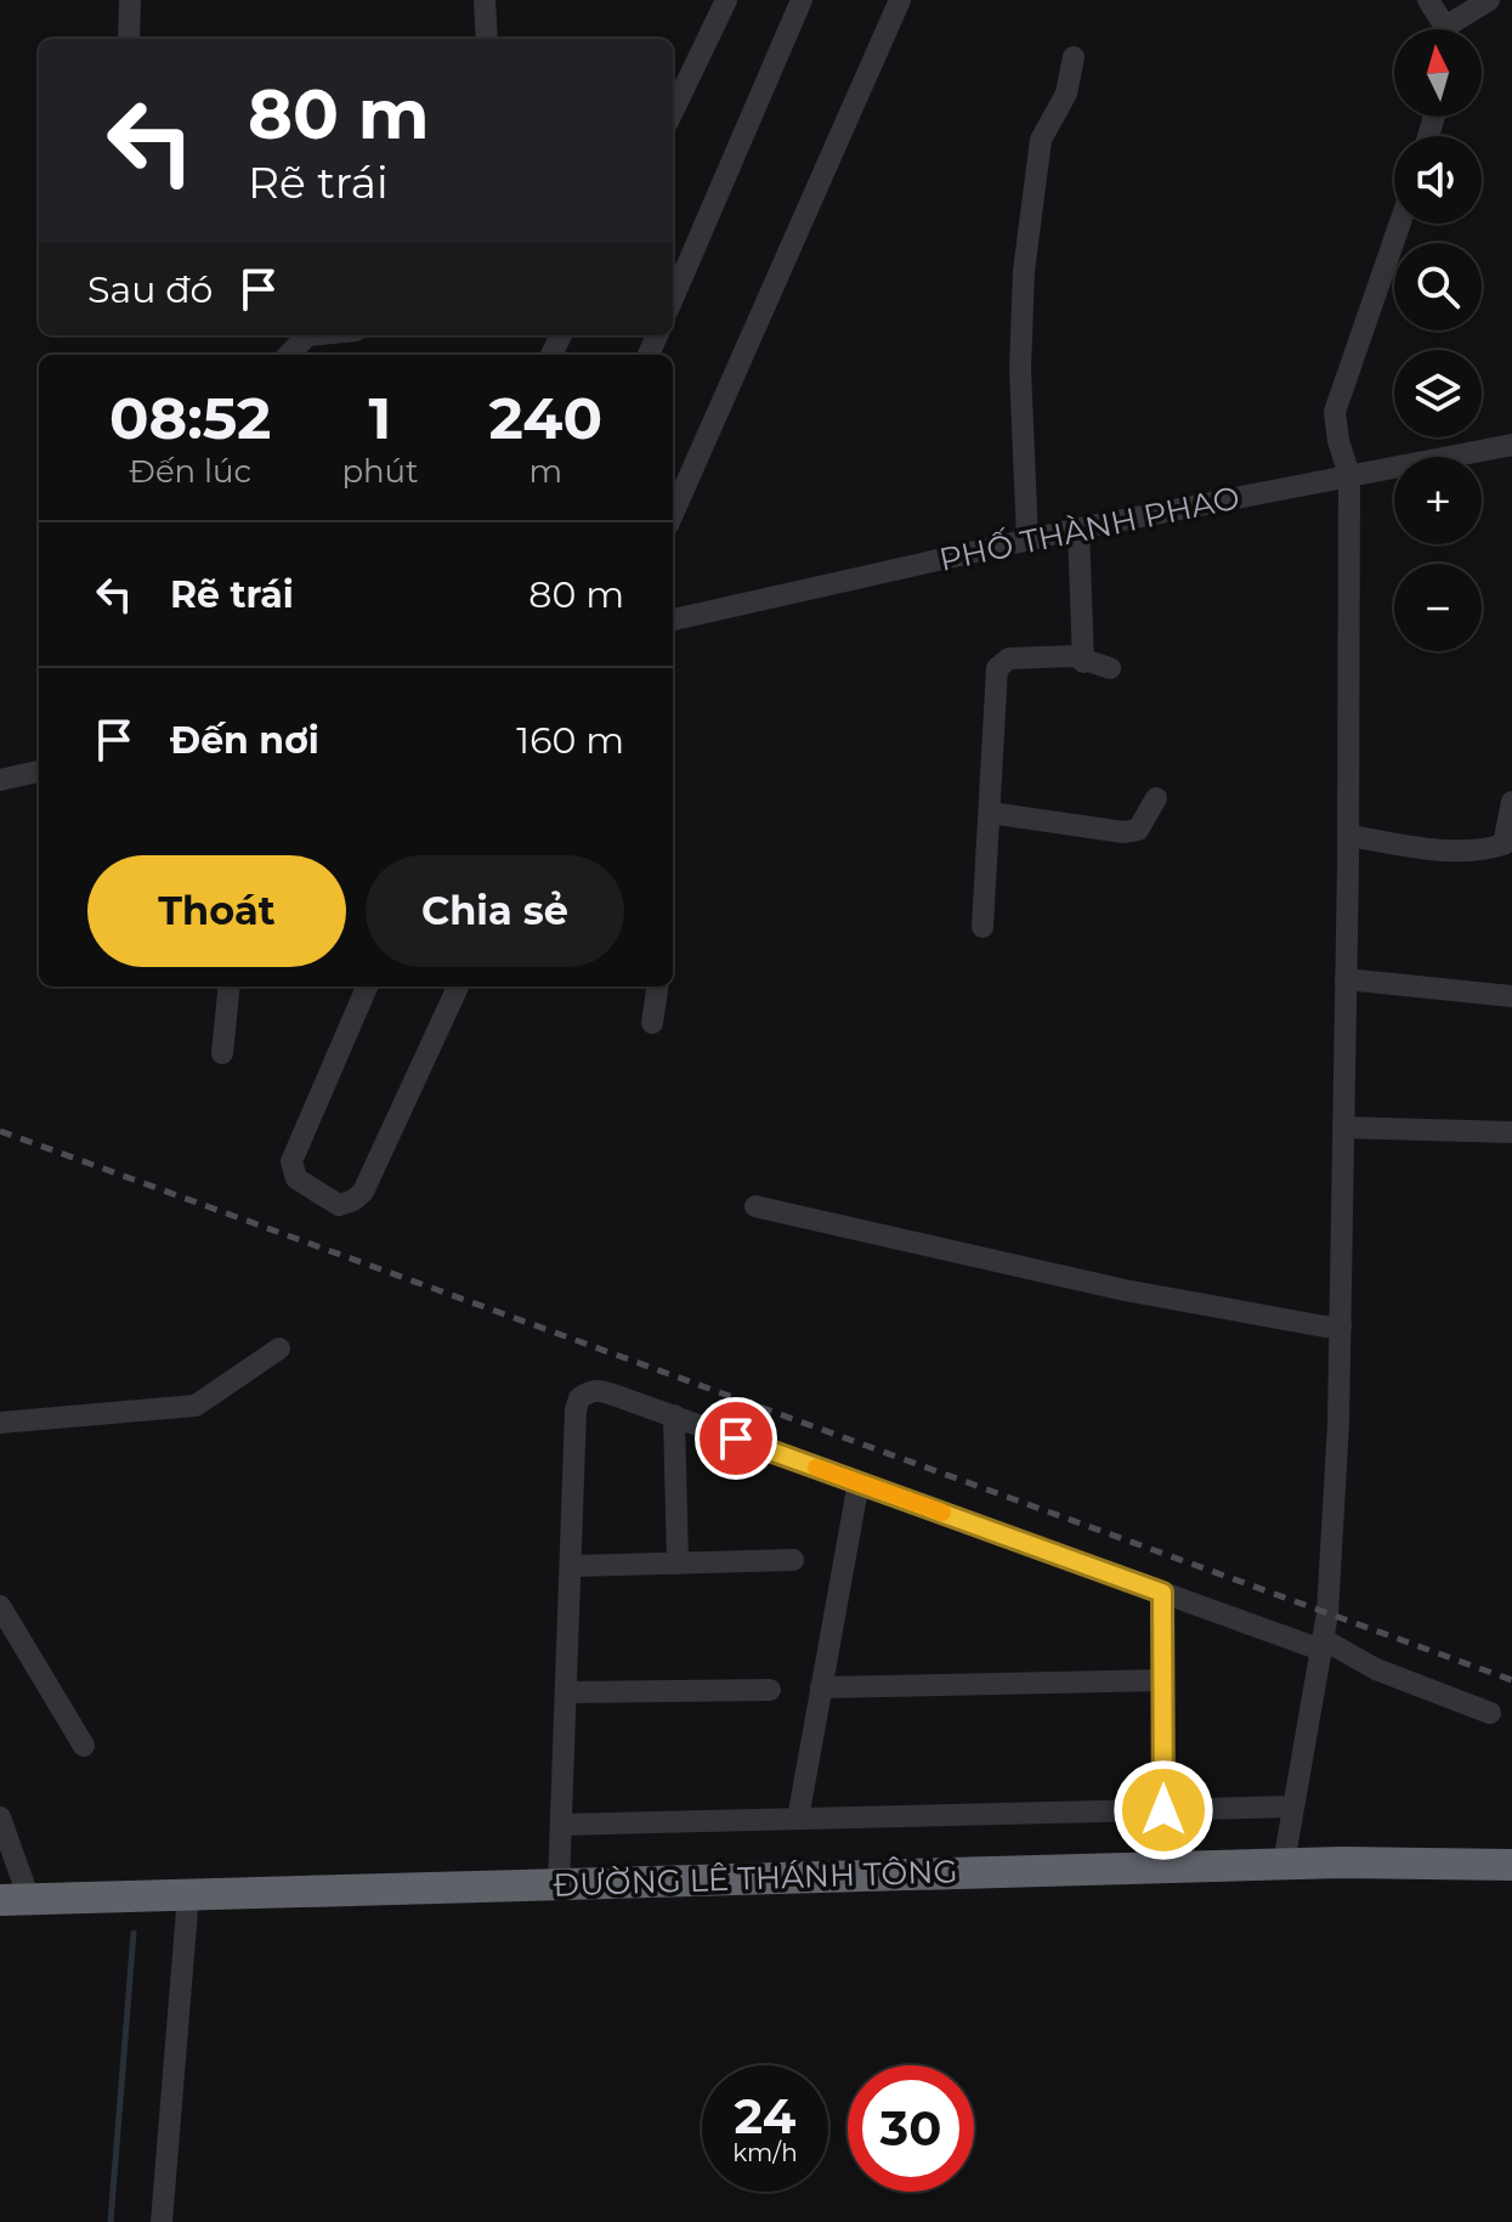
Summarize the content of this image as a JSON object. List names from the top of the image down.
{
  "streets": {
    "highway": ["ĐƯỜNG LÊ THÁNH TÔNG"],
    "street": ["PHỐ THÀNH PHAO"]
  },
  "north": "top",
  "page": {
    "map_buttons": ["+", "−"],
    "turn": ["80 m", "Rẽ trái"],
    "then": "Sau đó",
    "eta": [
      "08:52",
      "Đến lúc",
      "1",
      "phút",
      "240",
      "m"
    ],
    "list": [
      {
        "name": "Rẽ trái",
        "value": "80 m"
      },
      {
        "name": "Đến nơi",
        "value": "160 m"
      }
    ],
    "buttons": ["Thoát", "Chia sẻ"],
    "speed": "24 km/h",
    "limit": "30"
  }
}
